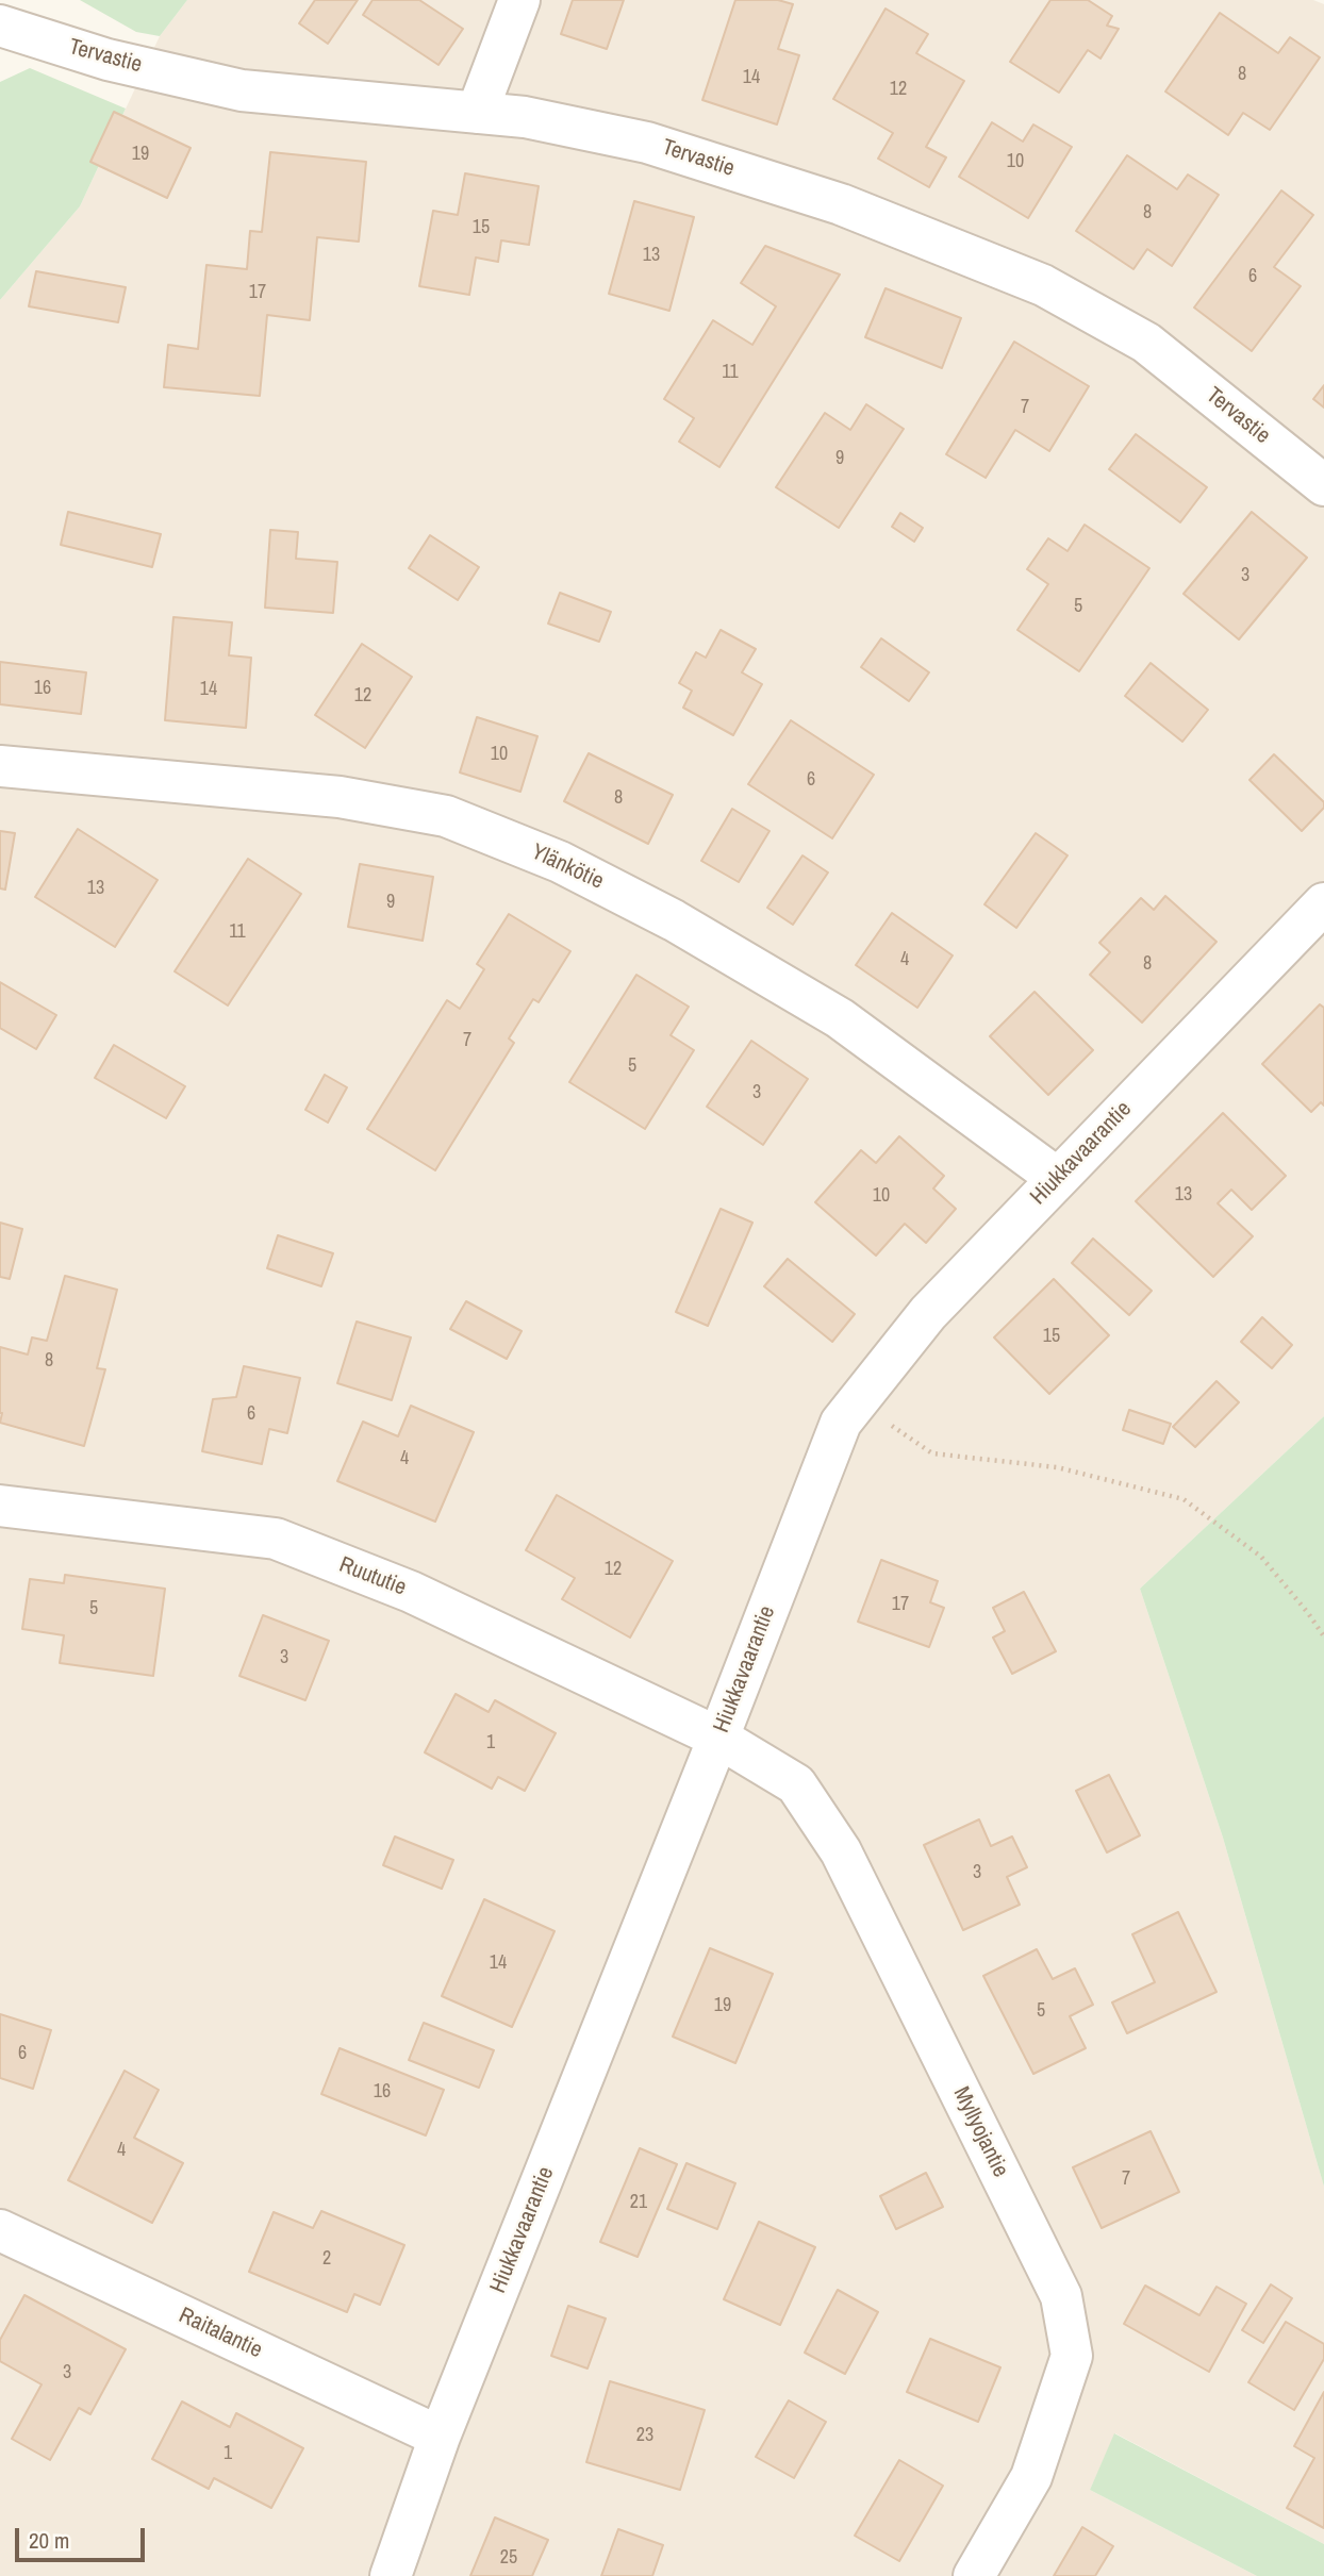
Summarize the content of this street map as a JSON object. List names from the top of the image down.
{
  "streets": {
    "street": [
      "Tervastie",
      "Ylänkötie",
      "Hiukkavaarantie",
      "Ruututie",
      "Myllyojantie",
      "Raitalantie"
    ]
  },
  "crossings": [
    ["Ylänkötie", "Hiukkavaarantie"],
    ["Hiukkavaarantie", "Ruututie"],
    ["Hiukkavaarantie", "Myllyojantie"],
    ["Hiukkavaarantie", "Raitalantie"],
    ["Ruututie", "Myllyojantie"]
  ],
  "house_numbers": [
    "8",
    "14",
    "12",
    "19",
    "10",
    "8",
    "15",
    "13",
    "6",
    "17",
    "11",
    "7",
    "9",
    "3",
    "5",
    "16",
    "14",
    "12",
    "10",
    "6",
    "8",
    "13",
    "9",
    "11",
    "4",
    "8",
    "7",
    "5",
    "3",
    "13",
    "10",
    "15",
    "8",
    "6",
    "4",
    "12",
    "17",
    "5",
    "3",
    "1",
    "3",
    "14",
    "19",
    "5",
    "6",
    "16",
    "4",
    "7",
    "21",
    "2",
    "3",
    "23",
    "1",
    "25"
  ],
  "scale_bar": "20 m"
}
